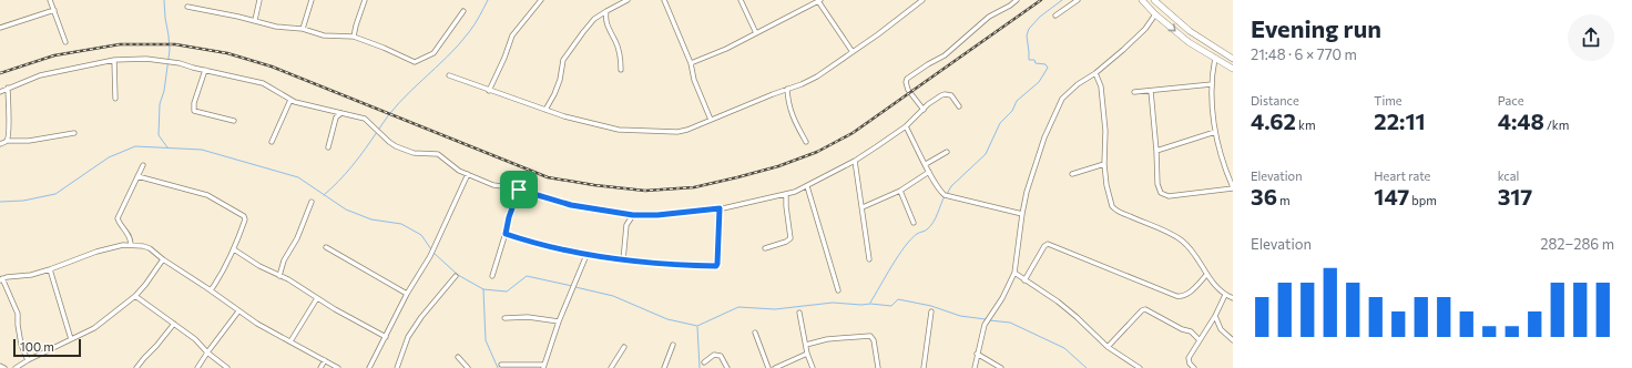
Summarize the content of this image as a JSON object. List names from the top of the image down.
{
  "scale_bar": "100 m",
  "page": {
    "heading": ["Evening run", "21:48 · 6 × 770 m"],
    "stats": [
      ["Distance", "4.62 km"],
      ["Time", "22:11"],
      ["Pace", "4:48 /km"],
      ["Elevation", "36 m"],
      ["Heart rate", "147 bpm"],
      ["kcal", "317"]
    ],
    "chart": ["Elevation", "282–286 m"],
    "scale": "100 m"
  }
}
